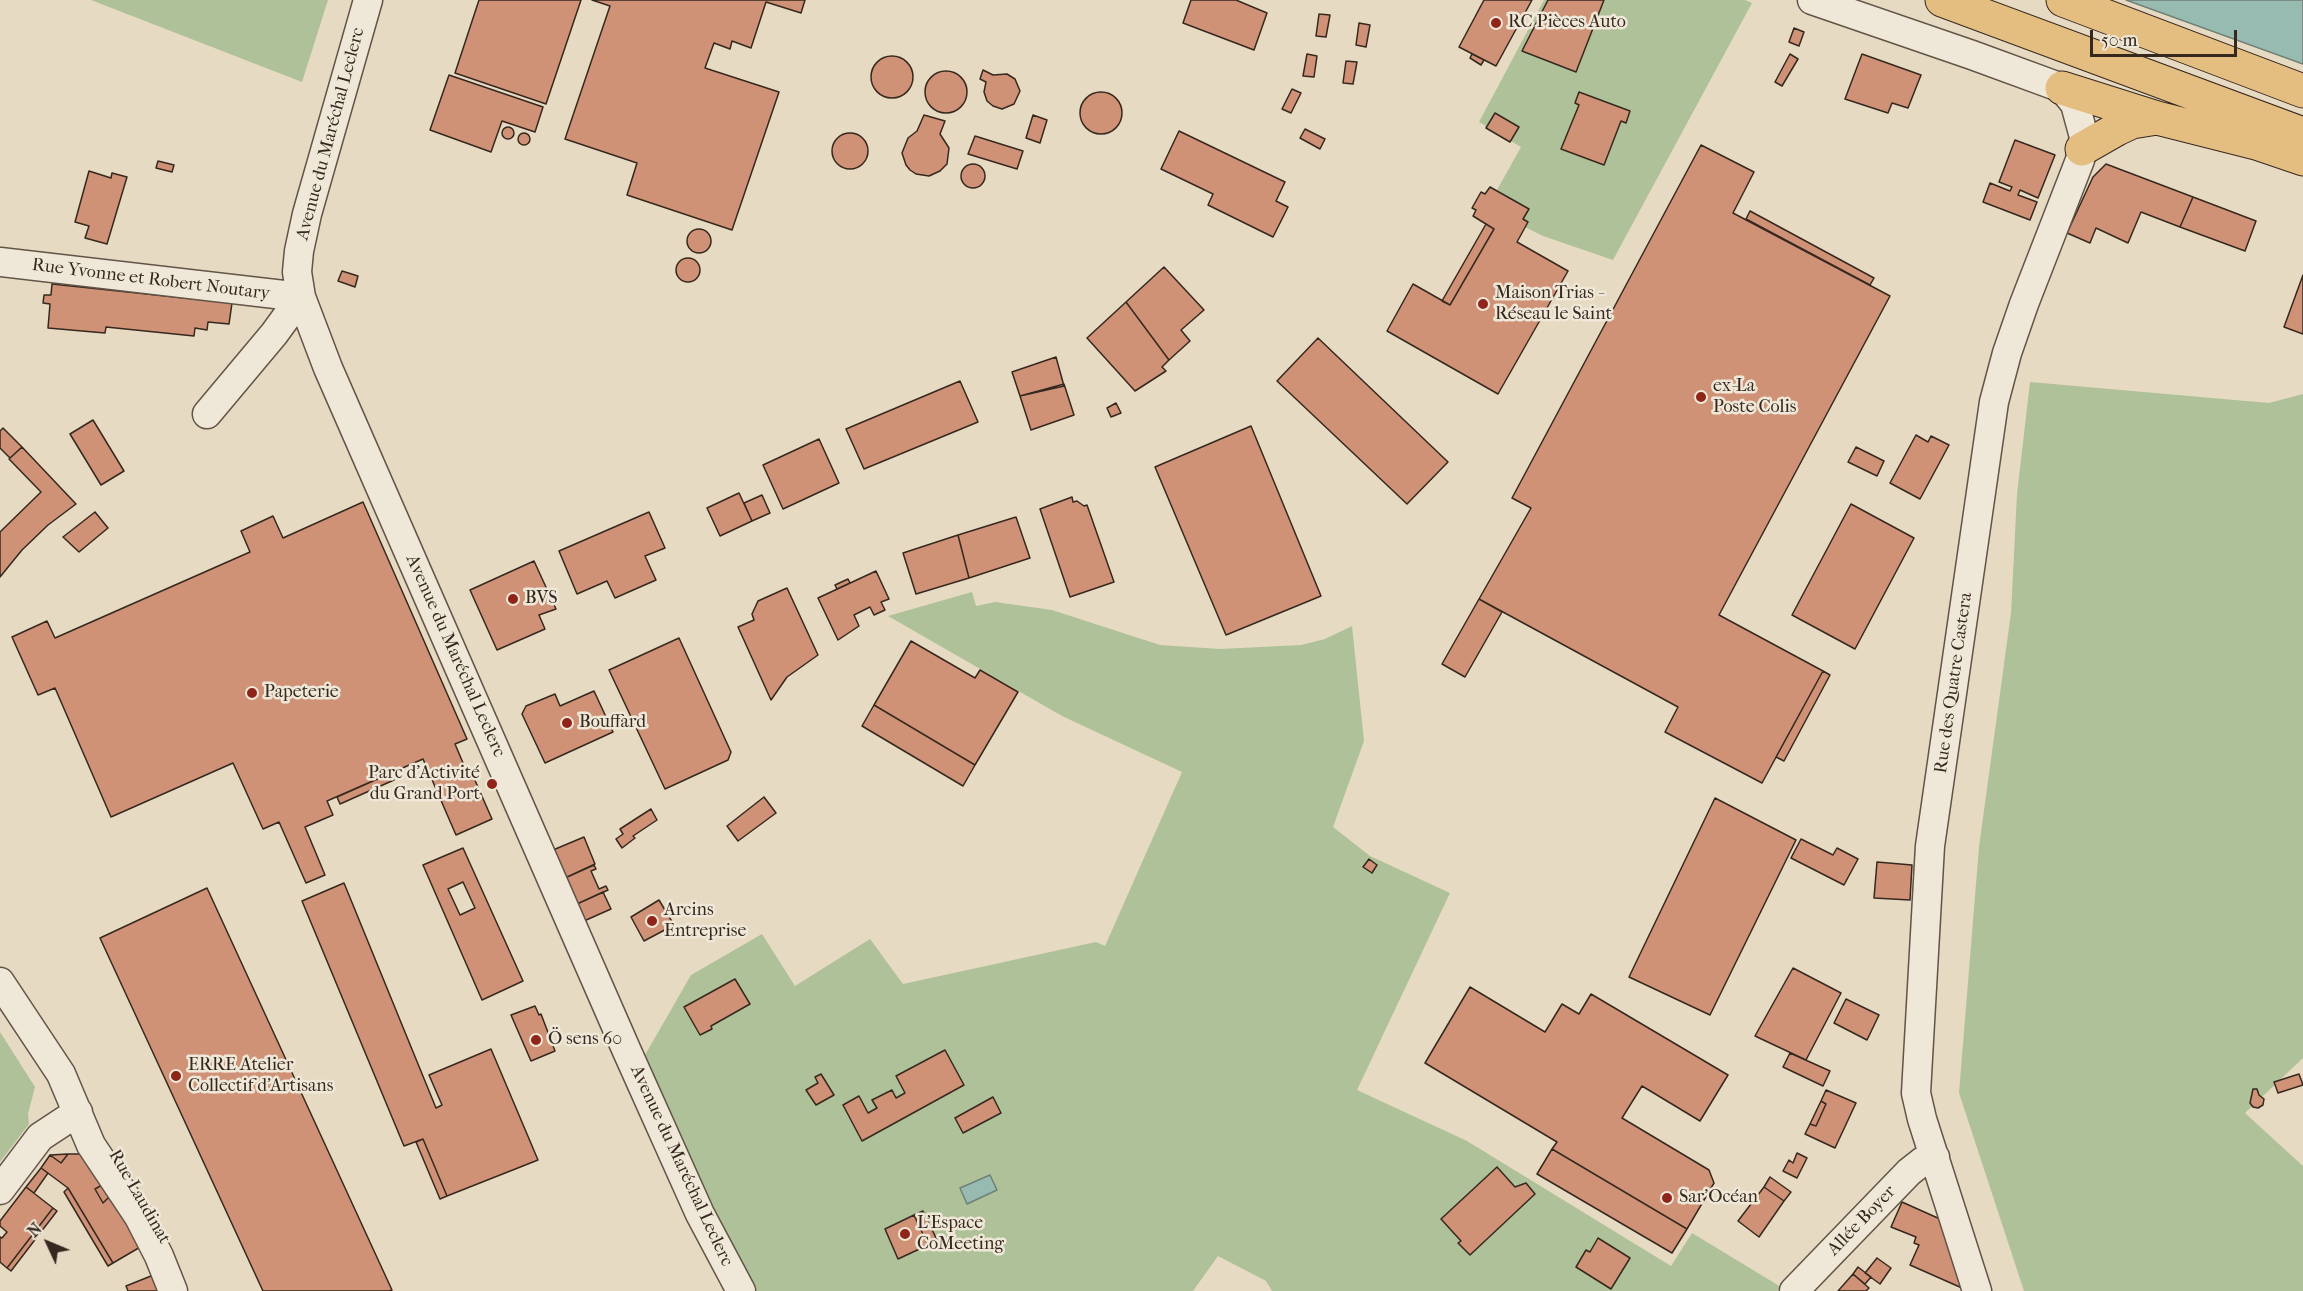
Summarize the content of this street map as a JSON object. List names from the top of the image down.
{
  "streets": {
    "street": [
      "Avenue du Maréchal Leclerc",
      "Rue Yvonne et Robert Noutary",
      "Rue des Quatre Castera",
      "Rue Laudinat",
      "Allée Boyer"
    ]
  },
  "crossings": [
    ["Avenue du Maréchal Leclerc", "Rue Yvonne et Robert Noutary"],
    ["Rue des Quatre Castera", "Allée Boyer"]
  ],
  "places": [
    "RC Pièces Auto",
    "Maison Trias - Réseau le Saint",
    "ex-La Poste Colis",
    "BVS",
    "Papeterie",
    "Bouffard",
    "Parc d'Activité du Grand Port",
    "Arcins Entreprise",
    "Ö sens 60",
    "ERRE Atelier Collectif d'Artisans",
    "Sar'Océan",
    "L'Espace CoMeeting"
  ],
  "scale_bar": "50 m",
  "north": "top left"
}
